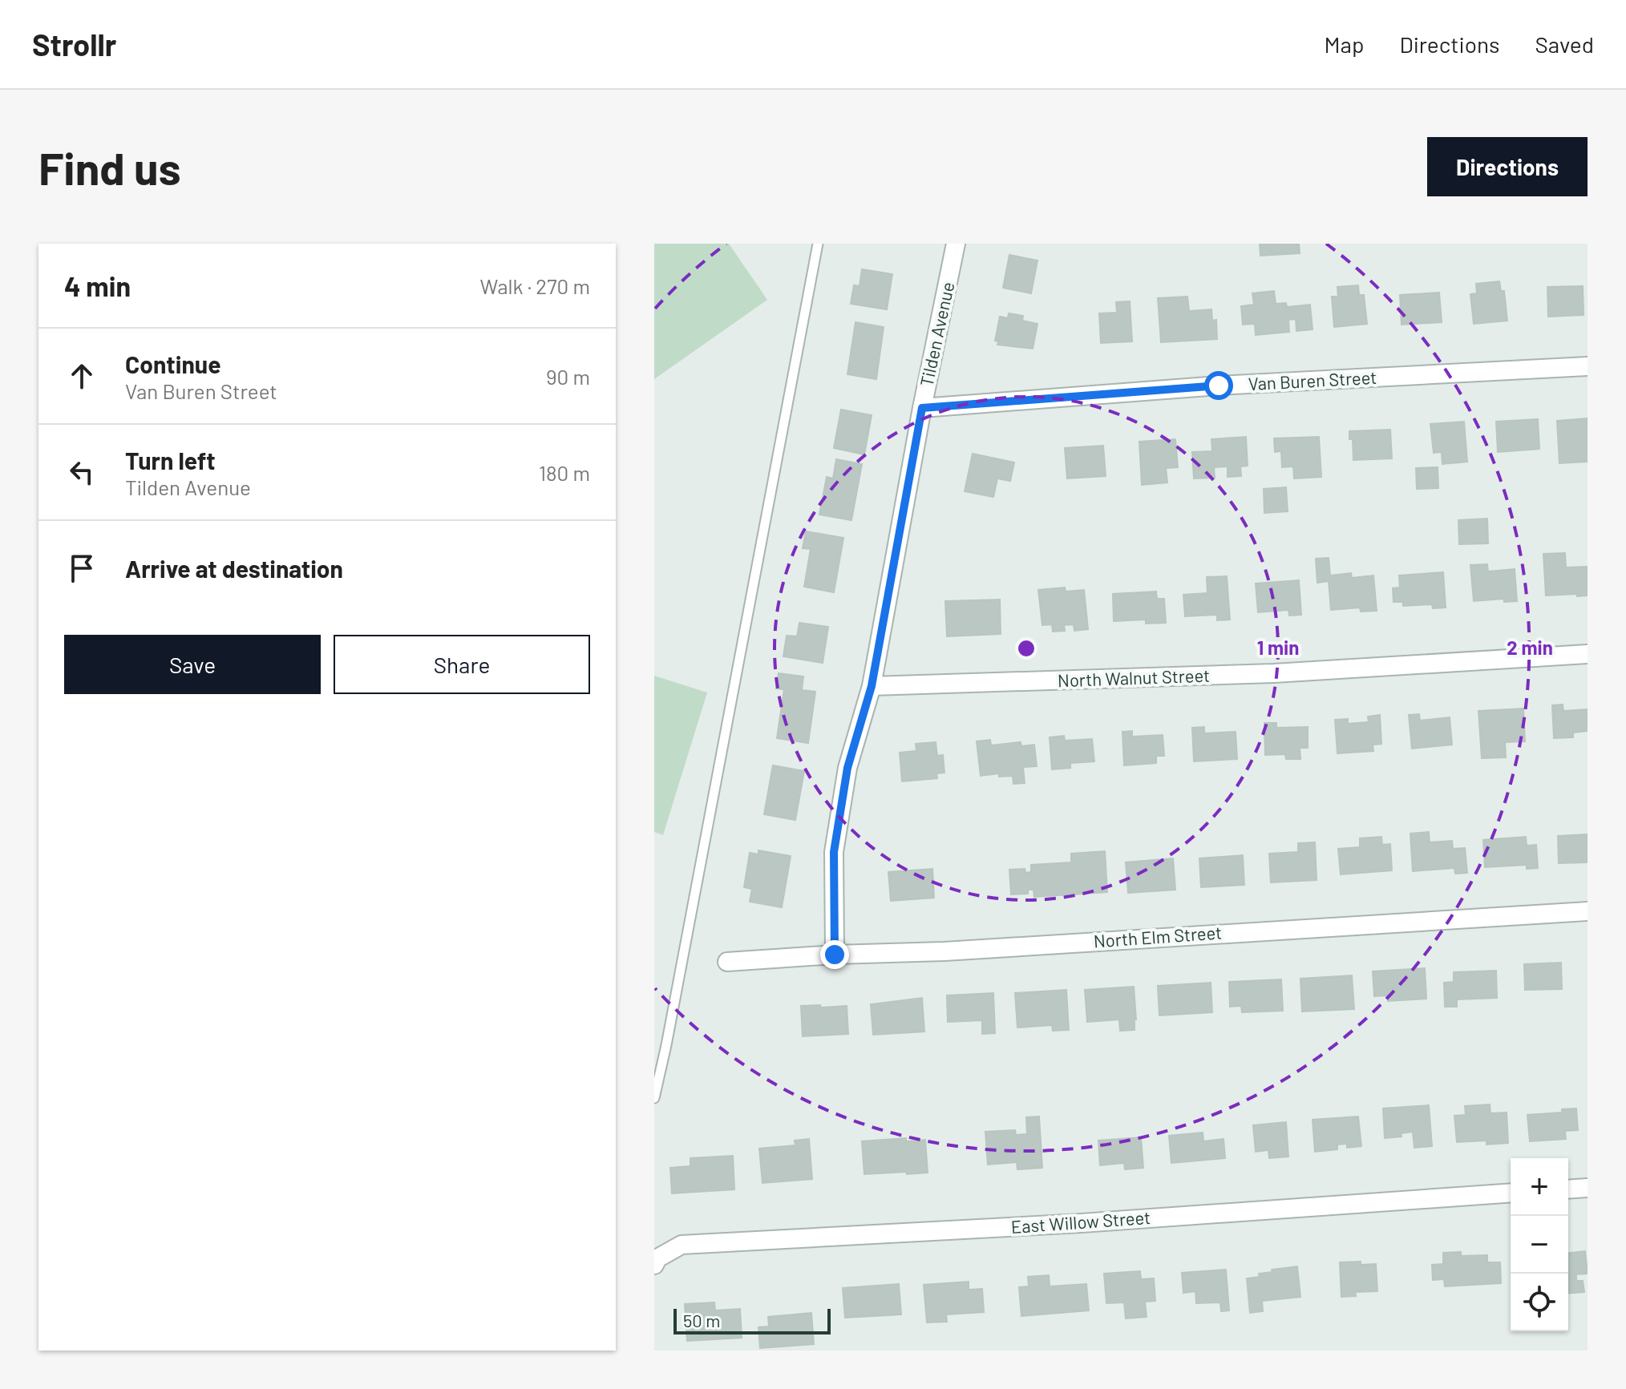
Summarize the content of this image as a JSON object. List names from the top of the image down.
{
  "streets": {
    "street": [
      "Tilden Avenue",
      "Van Buren Street",
      "North Walnut Street",
      "North Elm Street",
      "East Willow Street"
    ]
  },
  "crossings": [
    ["Tilden Avenue", "Van Buren Street"],
    ["Tilden Avenue", "North Walnut Street"],
    ["Tilden Avenue", "North Elm Street"]
  ],
  "scale_bar": "50 m",
  "page": {
    "header": "Strollr",
    "nav": ["Map", "Directions", "Saved"],
    "buttons": [
      "Directions",
      ["Save", "Share"]
    ],
    "title": "Find us",
    "heading": ["4 min", "Walk · 270 m"],
    "list": [
      ["Continue", "Van Buren Street", "90 m"],
      ["Turn left", "Tilden Avenue", "180 m"],
      "Arrive at destination"
    ],
    "map_buttons": ["+", "−"],
    "scale": "50 m"
  },
  "rings": ["1 min", "2 min"]
}
